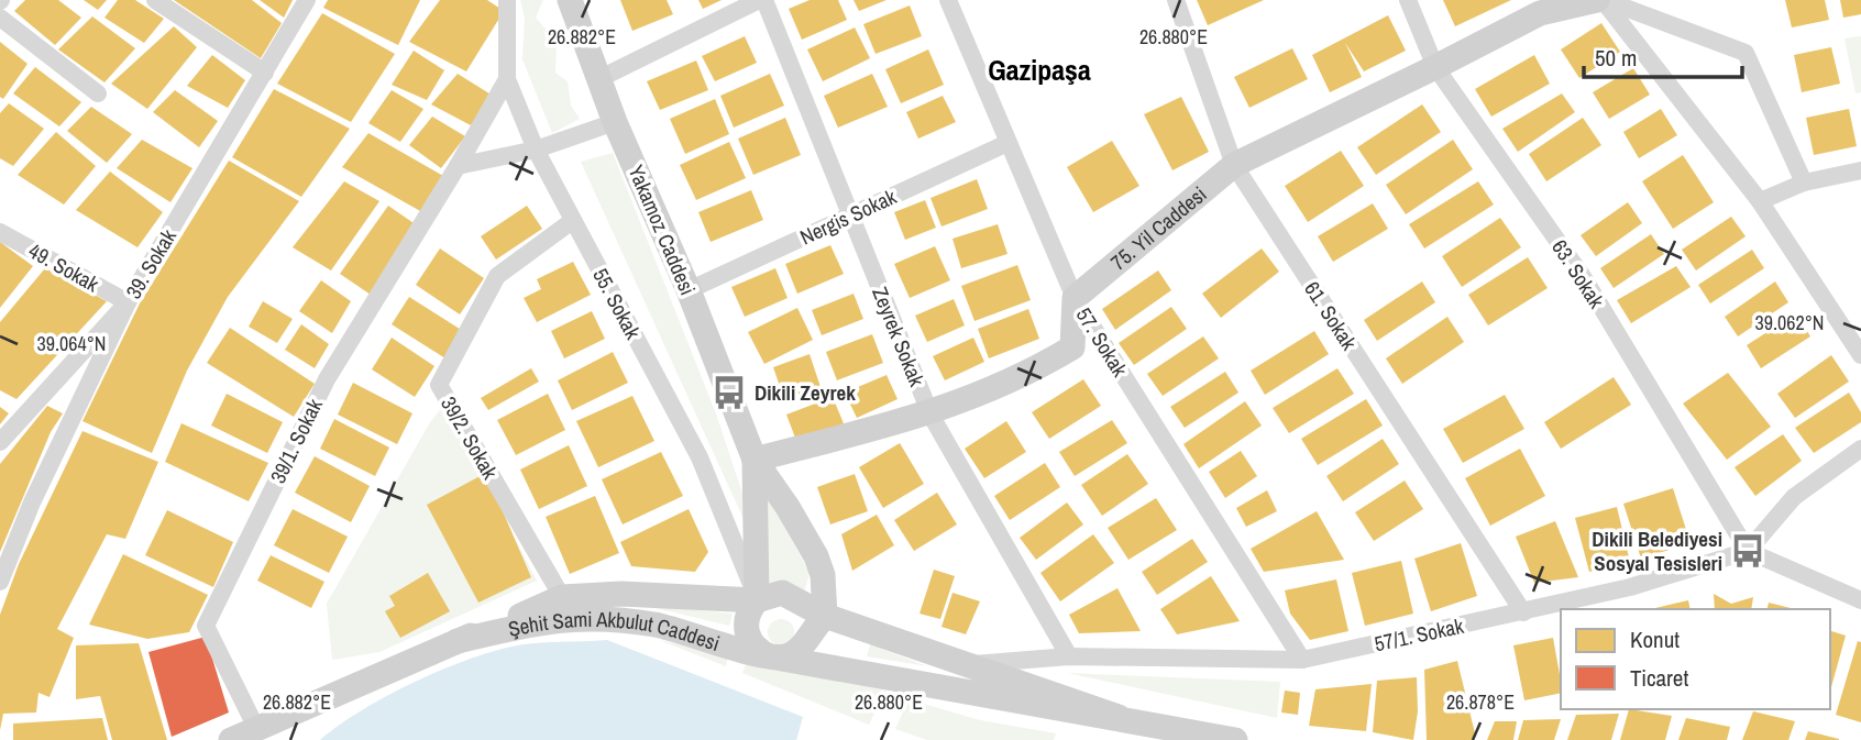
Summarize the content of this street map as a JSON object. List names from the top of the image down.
{
  "streets": {
    "main road": ["75. Yil Caddesi", "Yakamoz Caddesi", "Şehit Sami Akbulut Caddesi"],
    "street": [
      "Nergis Sokak",
      "39. Sokak",
      "49. Sokak",
      "63. Sokak",
      "55. Sokak",
      "61. Sokak",
      "Zeyrek Sokak",
      "57. Sokak",
      "39/2. Sokak",
      "39/1. Sokak",
      "57/1. Sokak"
    ]
  },
  "crossings": [
    ["Nergis Sokak", "Yakamoz Caddesi"],
    ["Nergis Sokak", "Zeyrek Sokak"],
    ["Nergis Sokak", "57. Sokak"],
    ["75. Yil Caddesi", "63. Sokak"],
    ["75. Yil Caddesi", "61. Sokak"],
    ["75. Yil Caddesi", "57. Sokak"],
    ["39. Sokak", "49. Sokak"],
    ["63. Sokak", "57/1. Sokak"],
    ["55. Sokak", "39/2. Sokak"],
    ["55. Sokak", "39/1. Sokak"],
    ["55. Sokak", "Şehit Sami Akbulut Caddesi"],
    ["61. Sokak", "57/1. Sokak"],
    ["Zeyrek Sokak", "57/1. Sokak"],
    ["57. Sokak", "57/1. Sokak"],
    ["39/2. Sokak", "Şehit Sami Akbulut Caddesi"],
    ["39/1. Sokak", "Şehit Sami Akbulut Caddesi"]
  ],
  "districts": ["Gazipaşa"],
  "places": {
    "bus stop": ["Dikili Zeyrek", "Dikili Belediyesi Sosyal Tesisleri"]
  },
  "legend": ["Konut", "Ticaret"],
  "scale_bar": "50 m",
  "coordinates": [
    "26.882°E",
    "26.880°E",
    "39.062°N",
    "39.064°N",
    "26.878°E"
  ]
}
